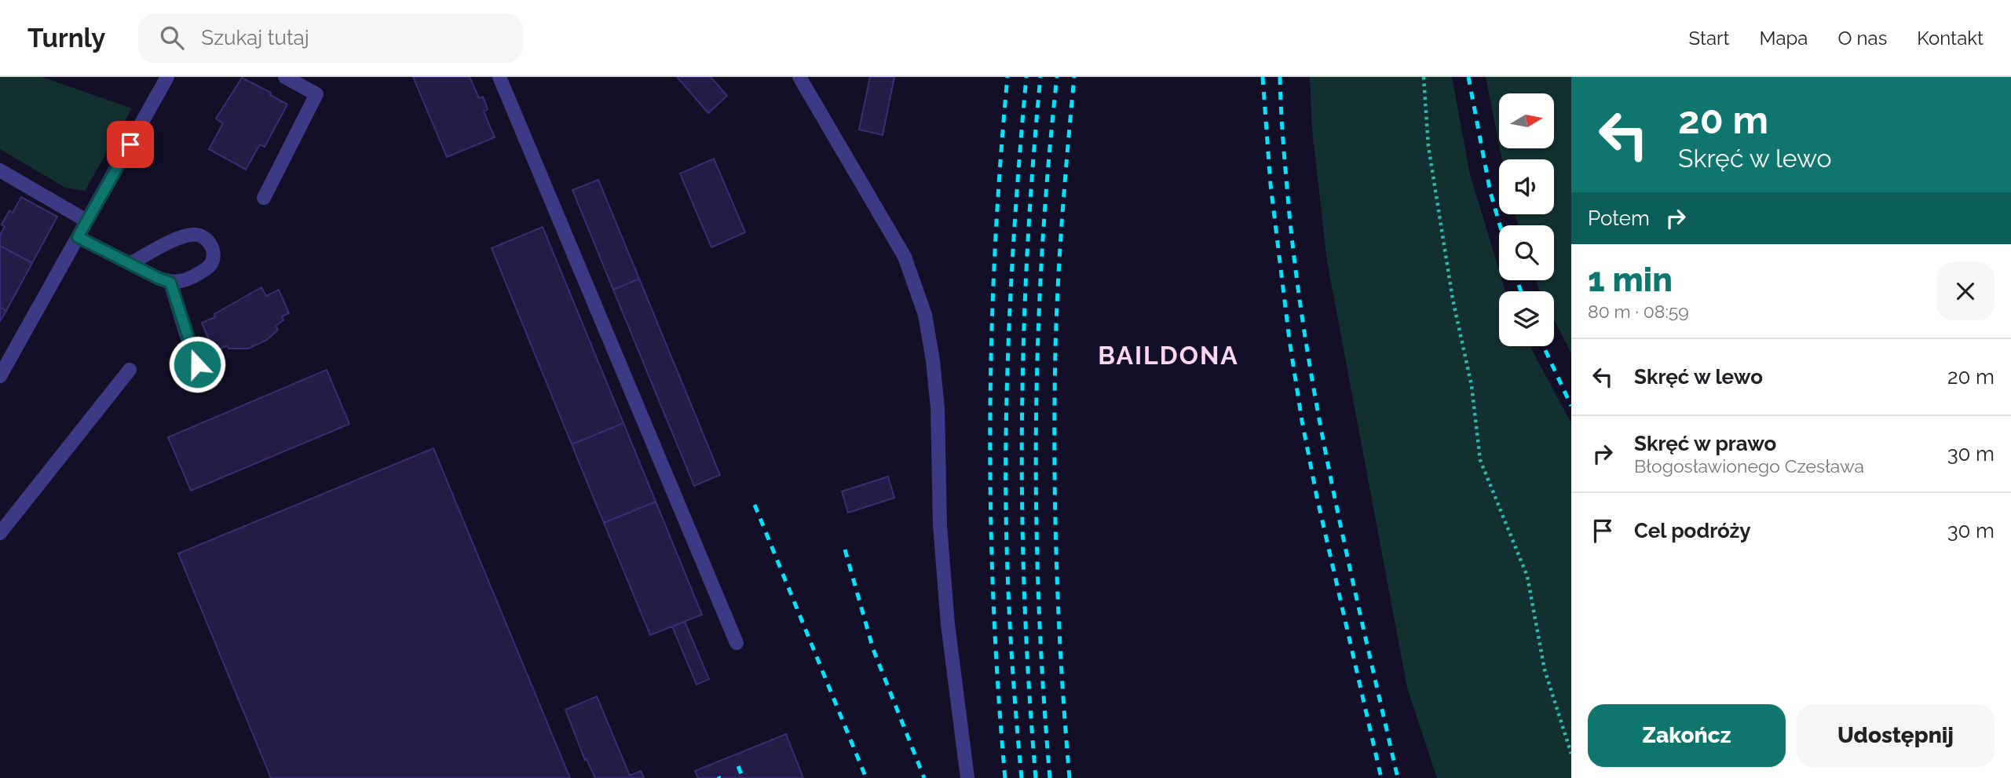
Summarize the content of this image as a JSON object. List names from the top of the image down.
{
  "districts": ["BAILDONA"],
  "north": "right",
  "page": {
    "header": "Turnly",
    "search": "Szukaj tutaj",
    "nav": [
      "Start",
      "Mapa",
      "O nas",
      "Kontakt"
    ],
    "turn": ["20 m", "Skręć w lewo"],
    "then": "Potem",
    "heading": ["1 min", "80 m · 08:59"],
    "list": [
      {
        "name": "Skręć w lewo",
        "value": "20 m"
      },
      {
        "name": "Skręć w prawo",
        "note": "Błogosławionego Czesława",
        "value": "30 m"
      },
      {
        "name": "Cel podróży",
        "value": "30 m"
      }
    ],
    "buttons": ["Zakończ", "Udostępnij"]
  }
}
